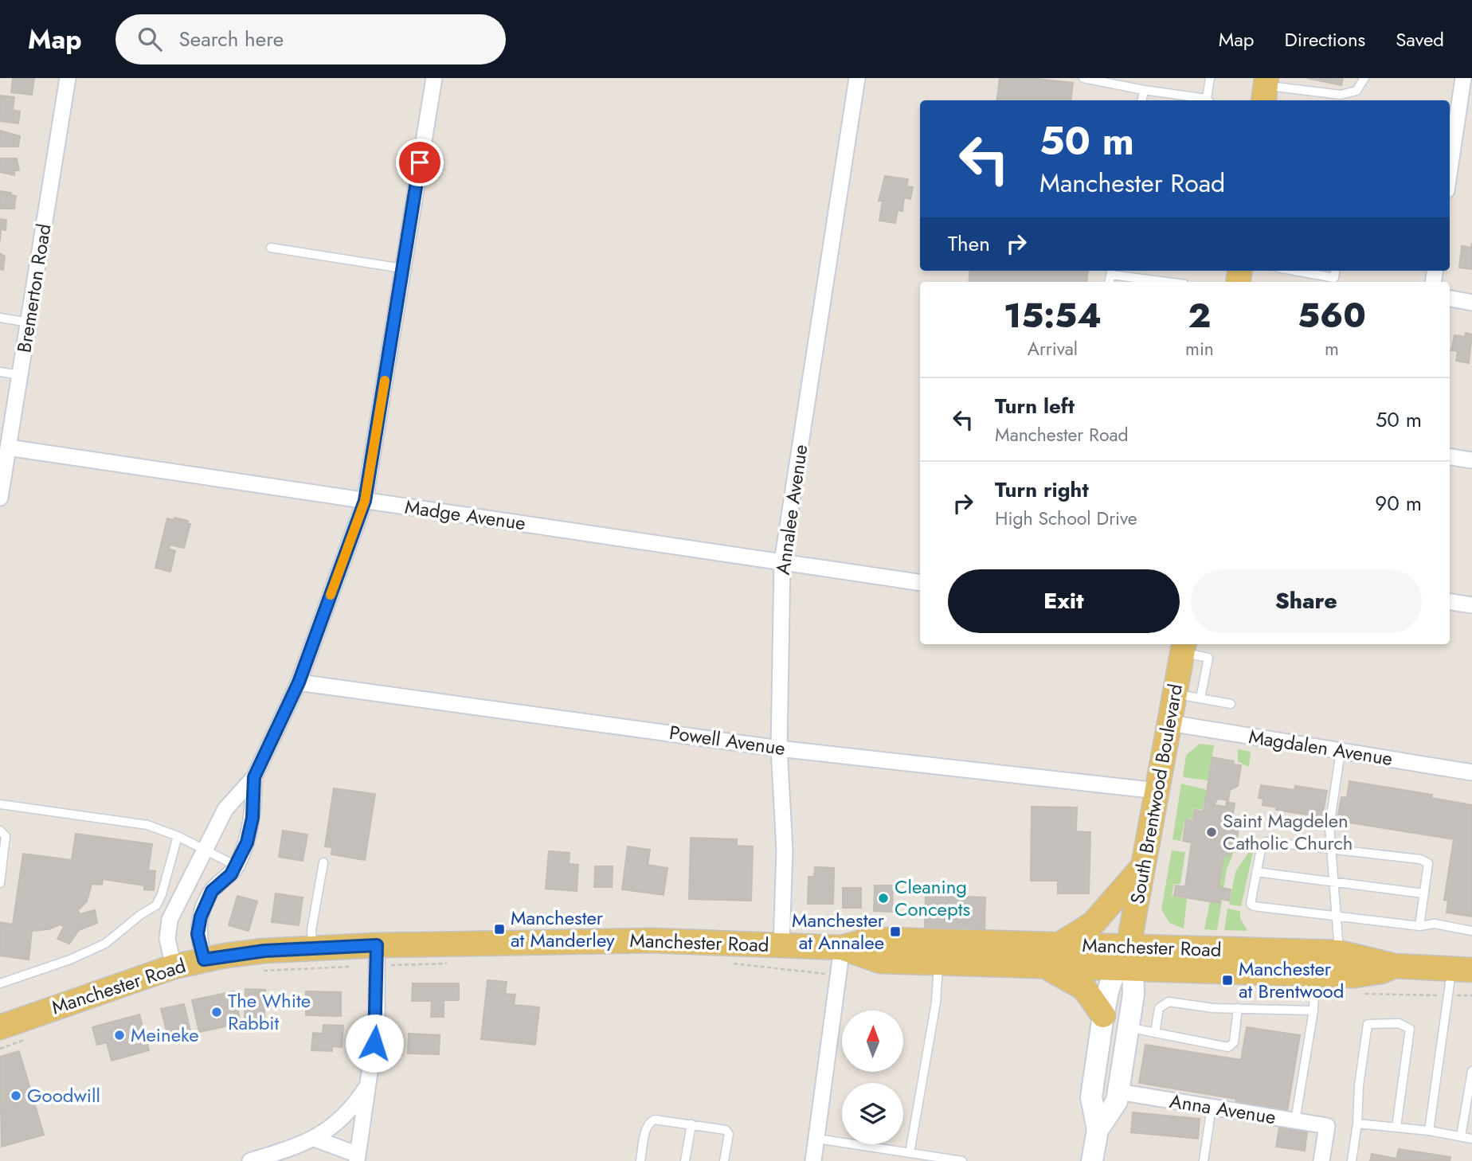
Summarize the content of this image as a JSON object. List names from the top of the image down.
{
  "streets": {
    "main road": ["South Brentwood Boulevard", "Manchester Road"],
    "street": [
      "Bremerton Road",
      "Annalee Avenue",
      "Madge Avenue",
      "Powell Avenue",
      "Magdalen Avenue",
      "Anna Avenue"
    ]
  },
  "crossings": [
    ["Bremerton Road", "Madge Avenue"],
    ["Annalee Avenue", "Madge Avenue"],
    ["Annalee Avenue", "Powell Avenue"],
    ["Annalee Avenue", "Manchester Road"],
    ["Powell Avenue", "South Brentwood Boulevard"],
    ["Magdalen Avenue", "South Brentwood Boulevard"],
    ["South Brentwood Boulevard", "Manchester Road"],
    ["South Brentwood Boulevard", "Anna Avenue"]
  ],
  "places": {
    "other": [
      "Saint Magdelen Catholic Church",
      "Cleaning Concepts",
      "The White Rabbit",
      "Meineke",
      "Goodwill"
    ],
    "transit": ["Manchester at Manderley", "Manchester at Annalee", "Manchester at Brentwood"]
  },
  "north": "top",
  "page": {
    "header": "Map",
    "search": "Search here",
    "nav": ["Map", "Directions", "Saved"],
    "turn": ["50 m", "Manchester Road"],
    "then": "Then",
    "eta": [
      "15:54",
      "Arrival",
      "2",
      "min",
      "560",
      "m"
    ],
    "list": [
      {
        "name": "Turn left",
        "note": "Manchester Road",
        "value": "50 m"
      },
      {
        "name": "Turn right",
        "note": "High School Drive",
        "value": "90 m"
      }
    ],
    "buttons": ["Exit", "Share"]
  }
}
